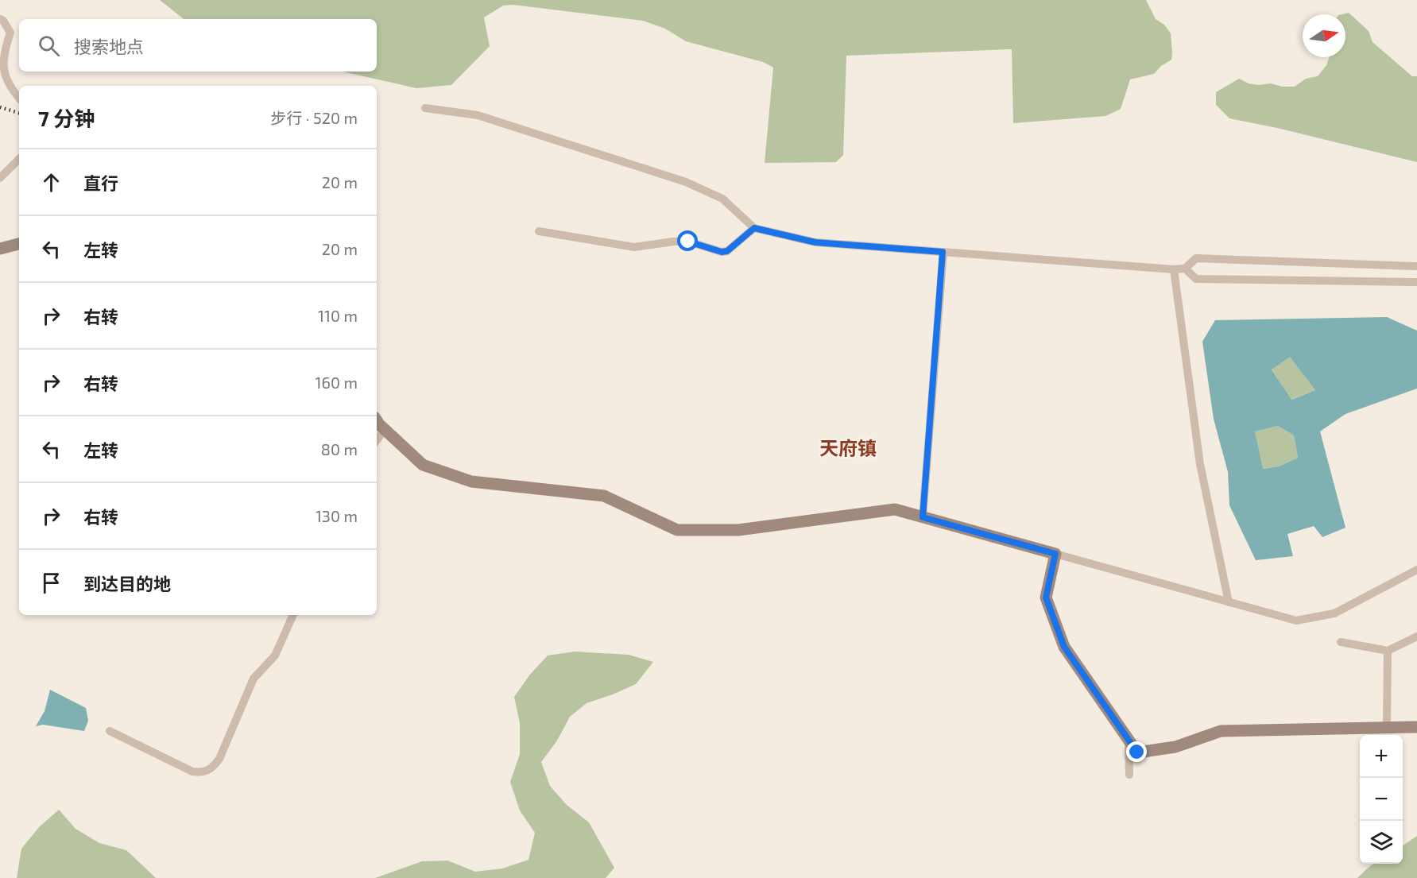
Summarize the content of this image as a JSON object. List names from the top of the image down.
{
  "districts": ["天府镇"],
  "north": "right",
  "page": {
    "search": "搜索地点",
    "heading": ["7 分钟", "步行 · 520 m"],
    "list": [
      ["直行", "20 m"],
      ["左转", "20 m"],
      ["右转", "110 m"],
      ["右转", "160 m"],
      ["左转", "80 m"],
      ["右转", "130 m"],
      "到达目的地"
    ],
    "map_buttons": ["+", "−"]
  }
}
